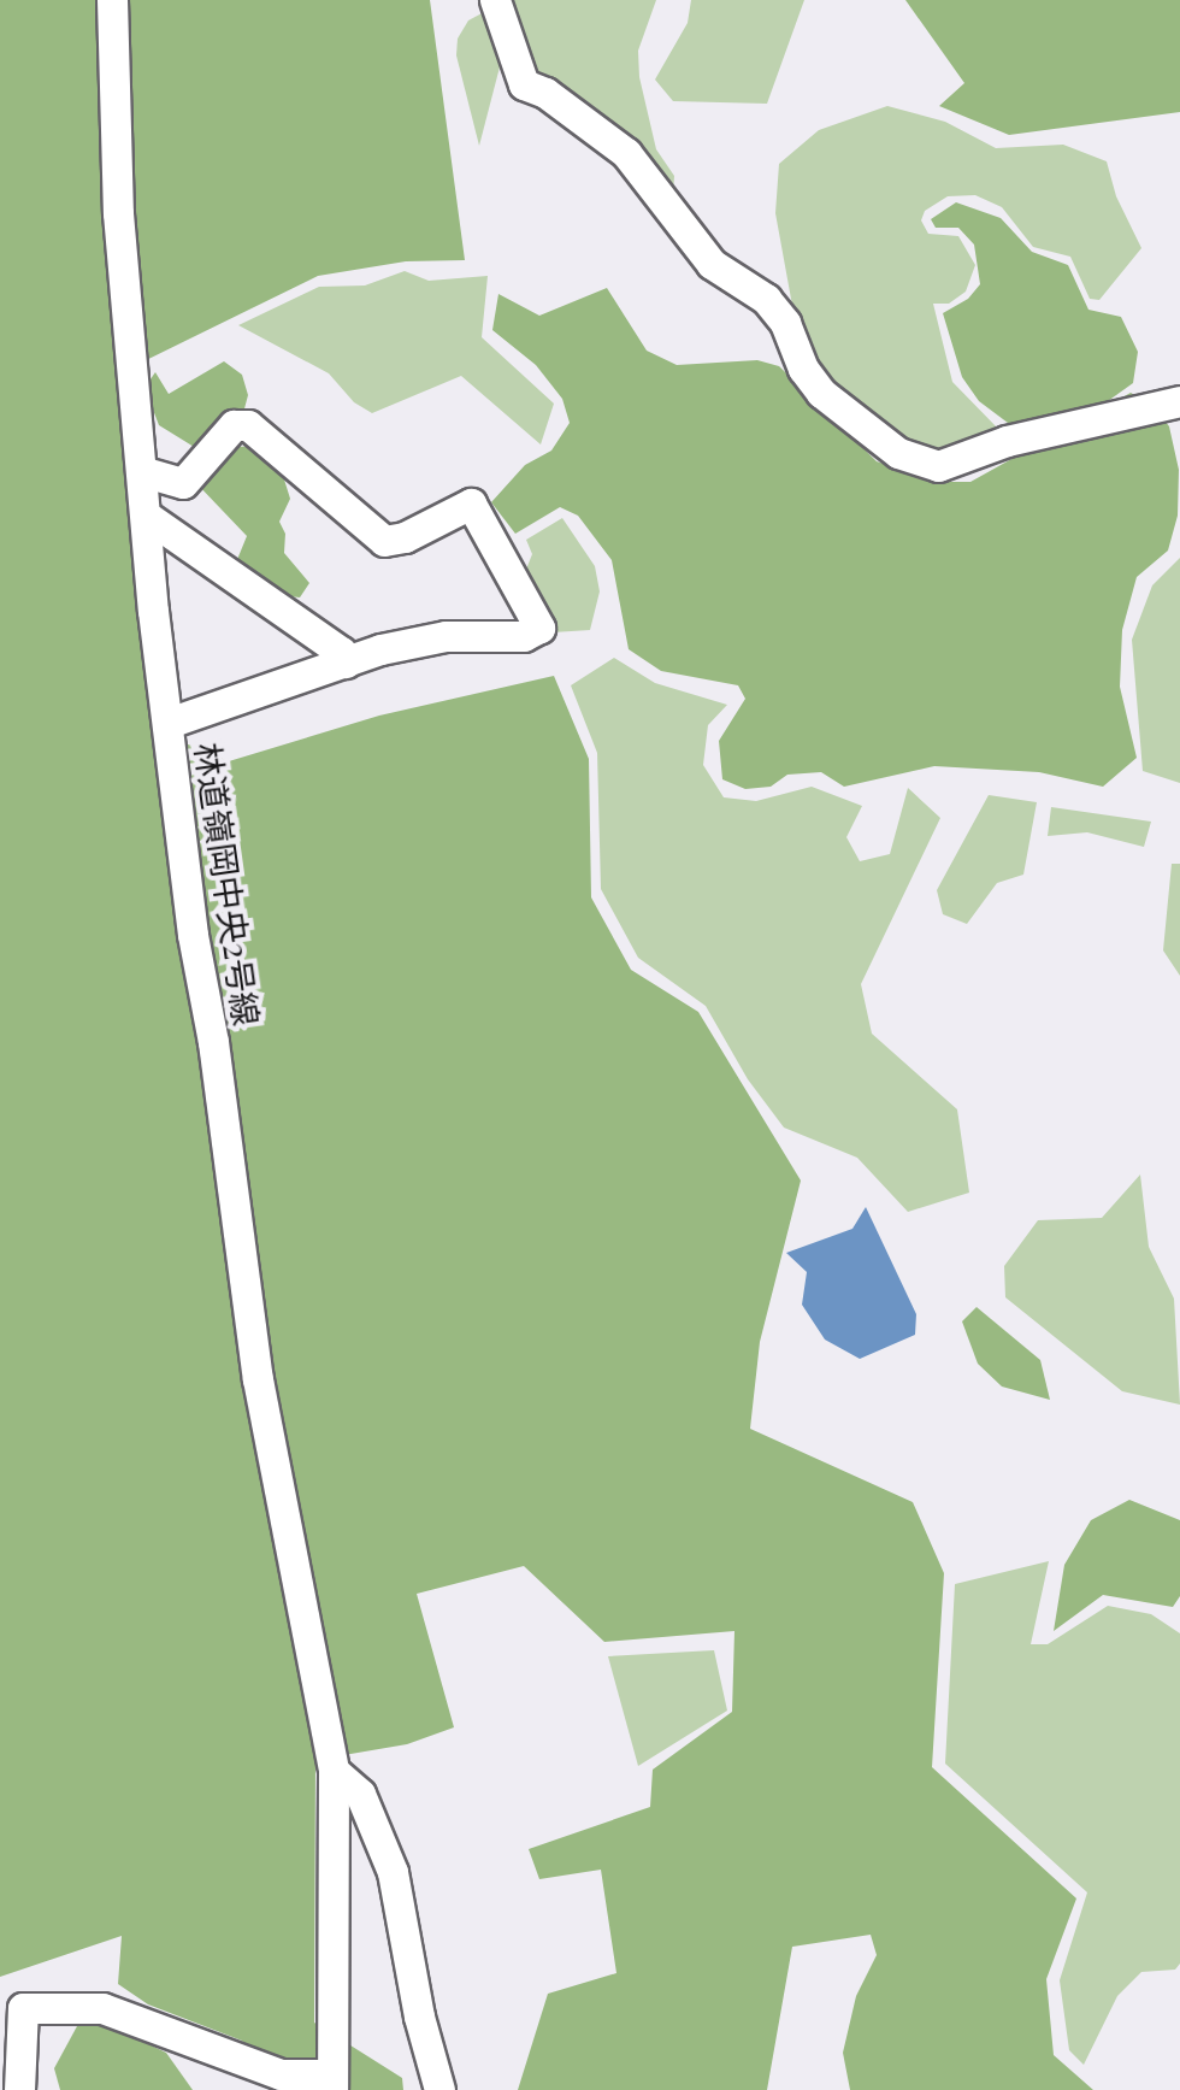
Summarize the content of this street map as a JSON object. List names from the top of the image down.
{
  "streets": {
    "street": ["林道嶺岡中央2号線"]
  }
}
